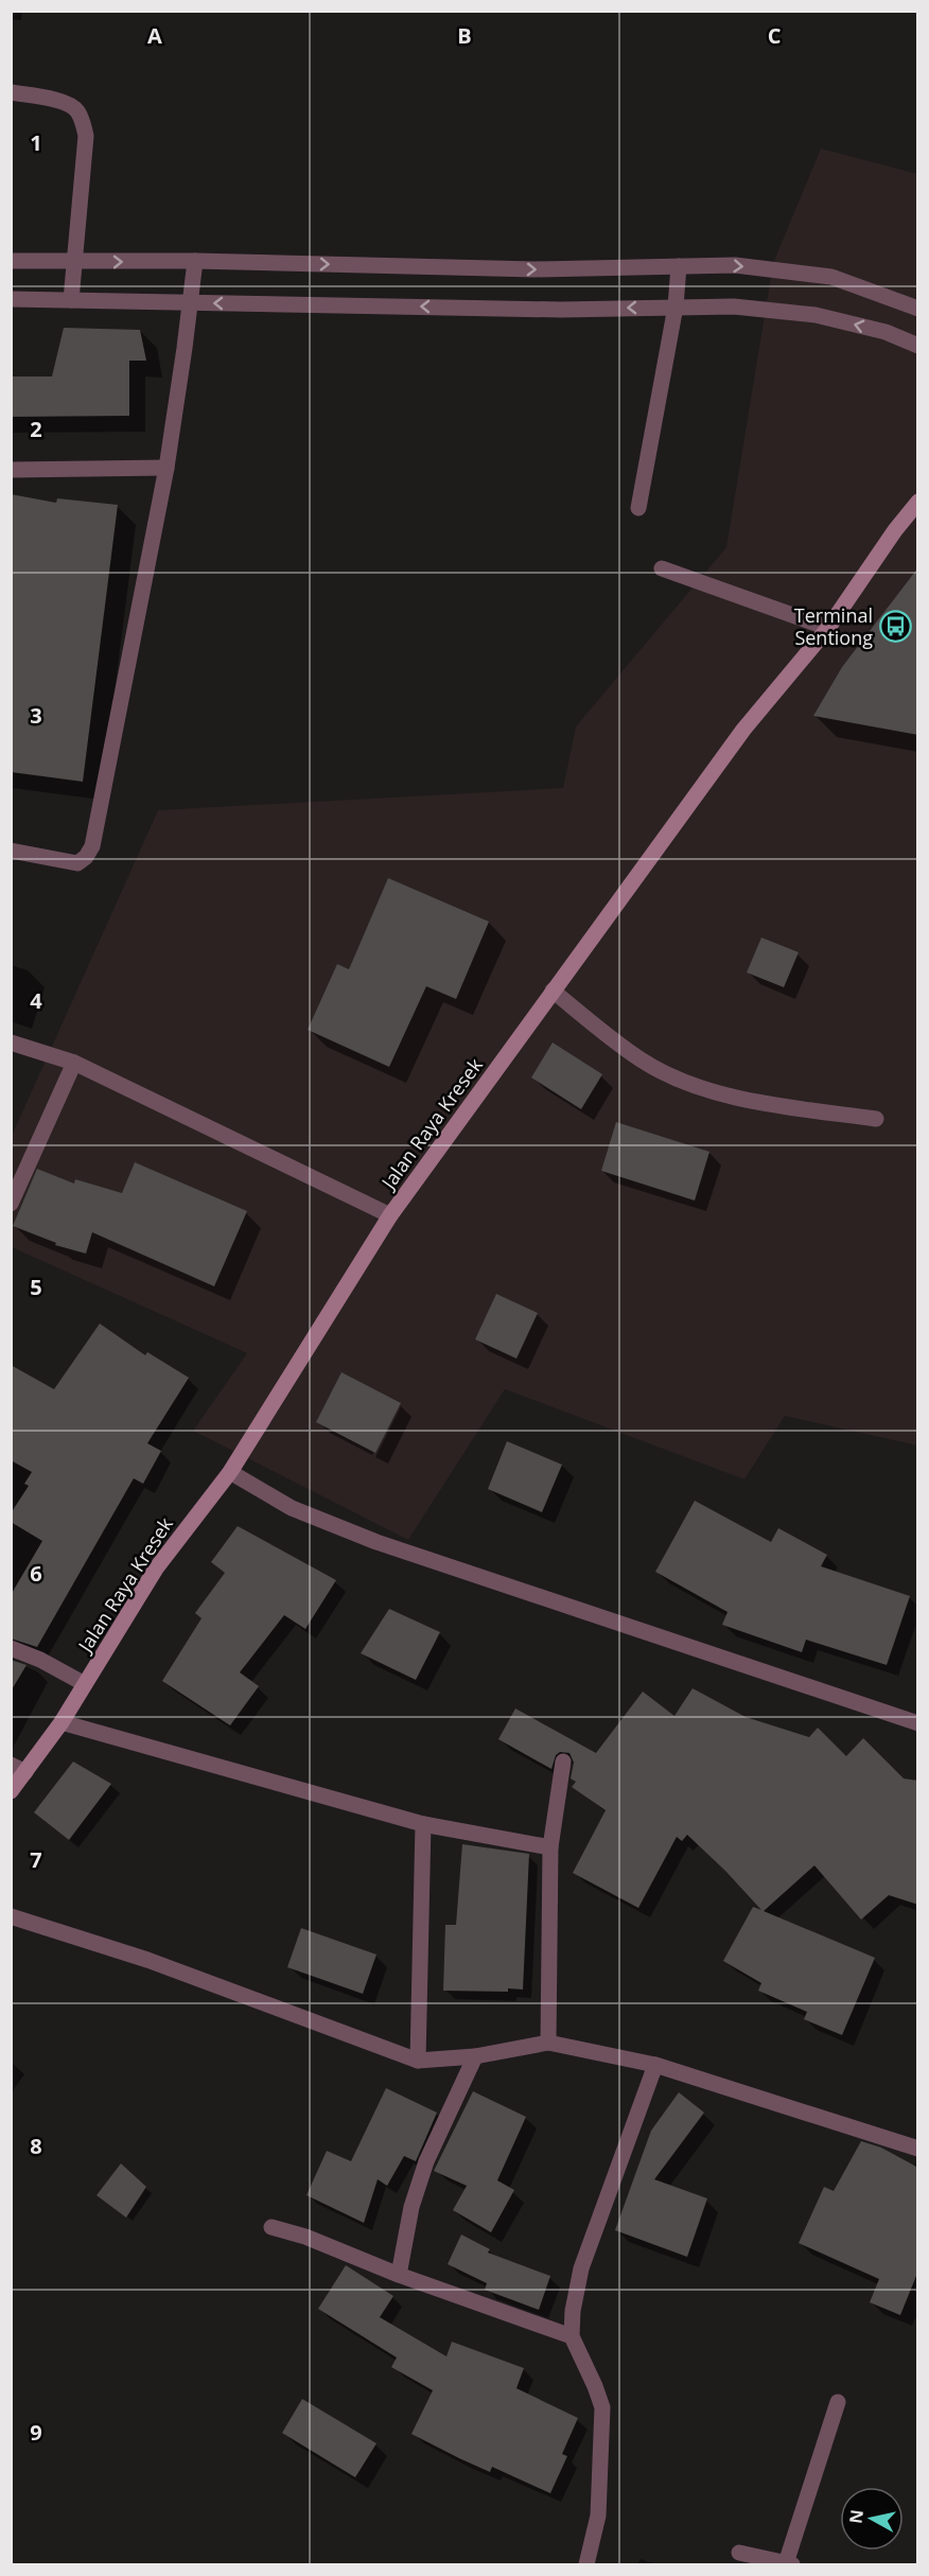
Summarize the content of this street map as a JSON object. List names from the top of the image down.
{
  "streets": {
    "main road": ["Jalan Raya Kresek"]
  },
  "places": {
    "bus stop": ["Terminal Sentiong"]
  },
  "north": "left",
  "grid": {
    "columns": ["A", "B", "C"],
    "rows": [
      "1",
      "2",
      "3",
      "4",
      "5",
      "6",
      "7",
      "8",
      "9"
    ]
  }
}
